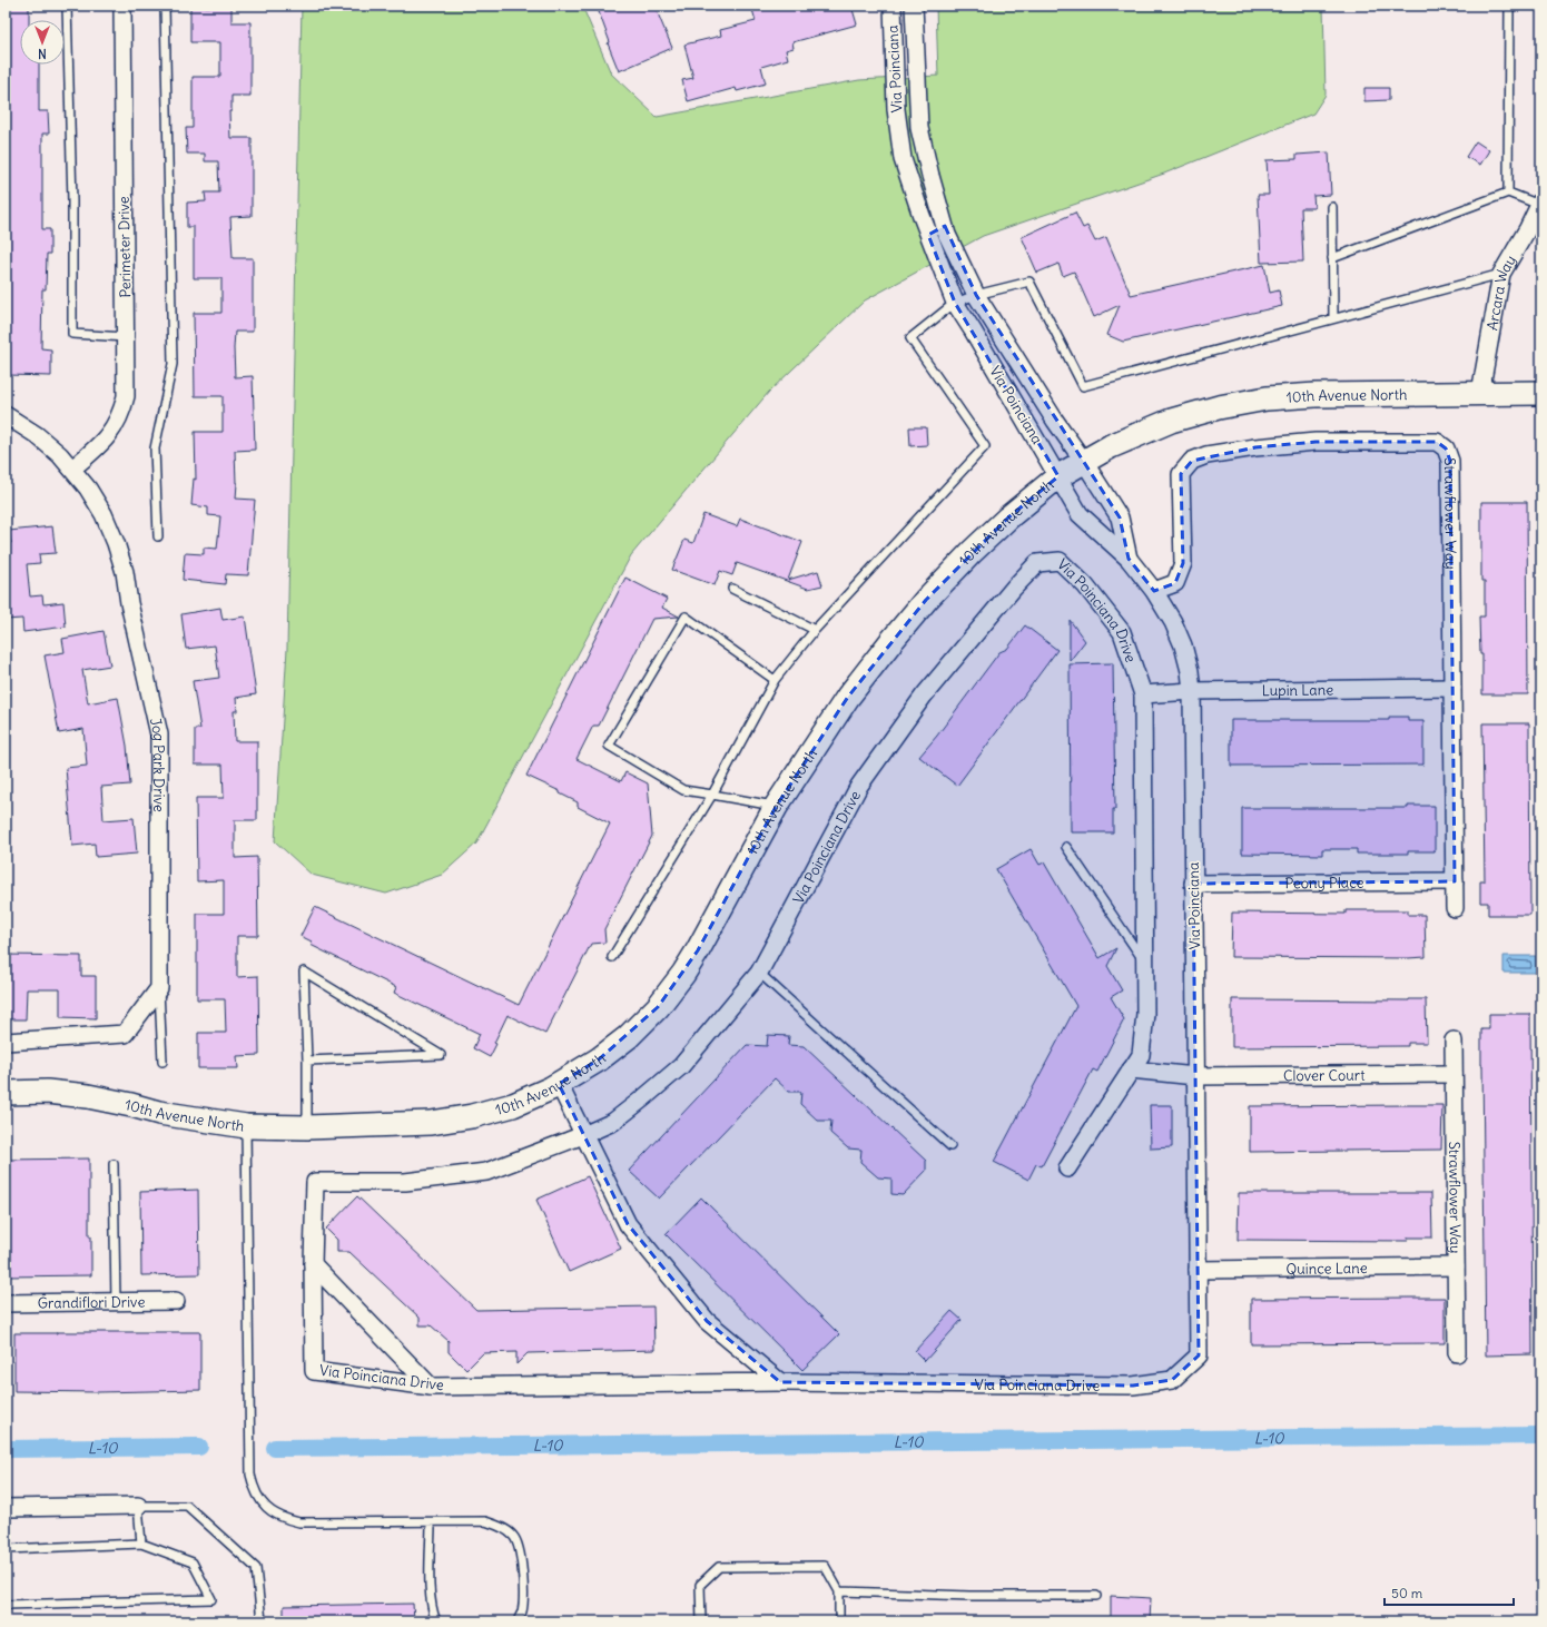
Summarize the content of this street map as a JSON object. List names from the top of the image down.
{
  "streets": {
    "street": [
      "Via Poinciana",
      "Perimeter Drive",
      "Arcara Way",
      "10th Avenue North",
      "Strawflower Way",
      "Via Poinciana Drive",
      "Lupin Lane",
      "Jog Park Drive",
      "Peony Place",
      "Clover Court",
      "Quince Lane",
      "Grandiflori Drive"
    ]
  },
  "crossings": [
    ["Via Poinciana", "10th Avenue North"],
    ["Via Poinciana", "Strawflower Way"],
    ["Via Poinciana", "Via Poinciana Drive"],
    ["Via Poinciana", "Lupin Lane"],
    ["Via Poinciana", "Peony Place"],
    ["Via Poinciana", "Clover Court"],
    ["Via Poinciana", "Quince Lane"],
    ["Perimeter Drive", "Jog Park Drive"],
    ["Arcara Way", "10th Avenue North"],
    ["Strawflower Way", "Lupin Lane"],
    ["Strawflower Way", "Peony Place"],
    ["Strawflower Way", "Clover Court"],
    ["Strawflower Way", "Quince Lane"],
    ["Via Poinciana Drive", "Lupin Lane"],
    ["Via Poinciana Drive", "Quince Lane"]
  ],
  "water": ["L-10"],
  "scale_bar": "50 m",
  "north": "bottom"
}
